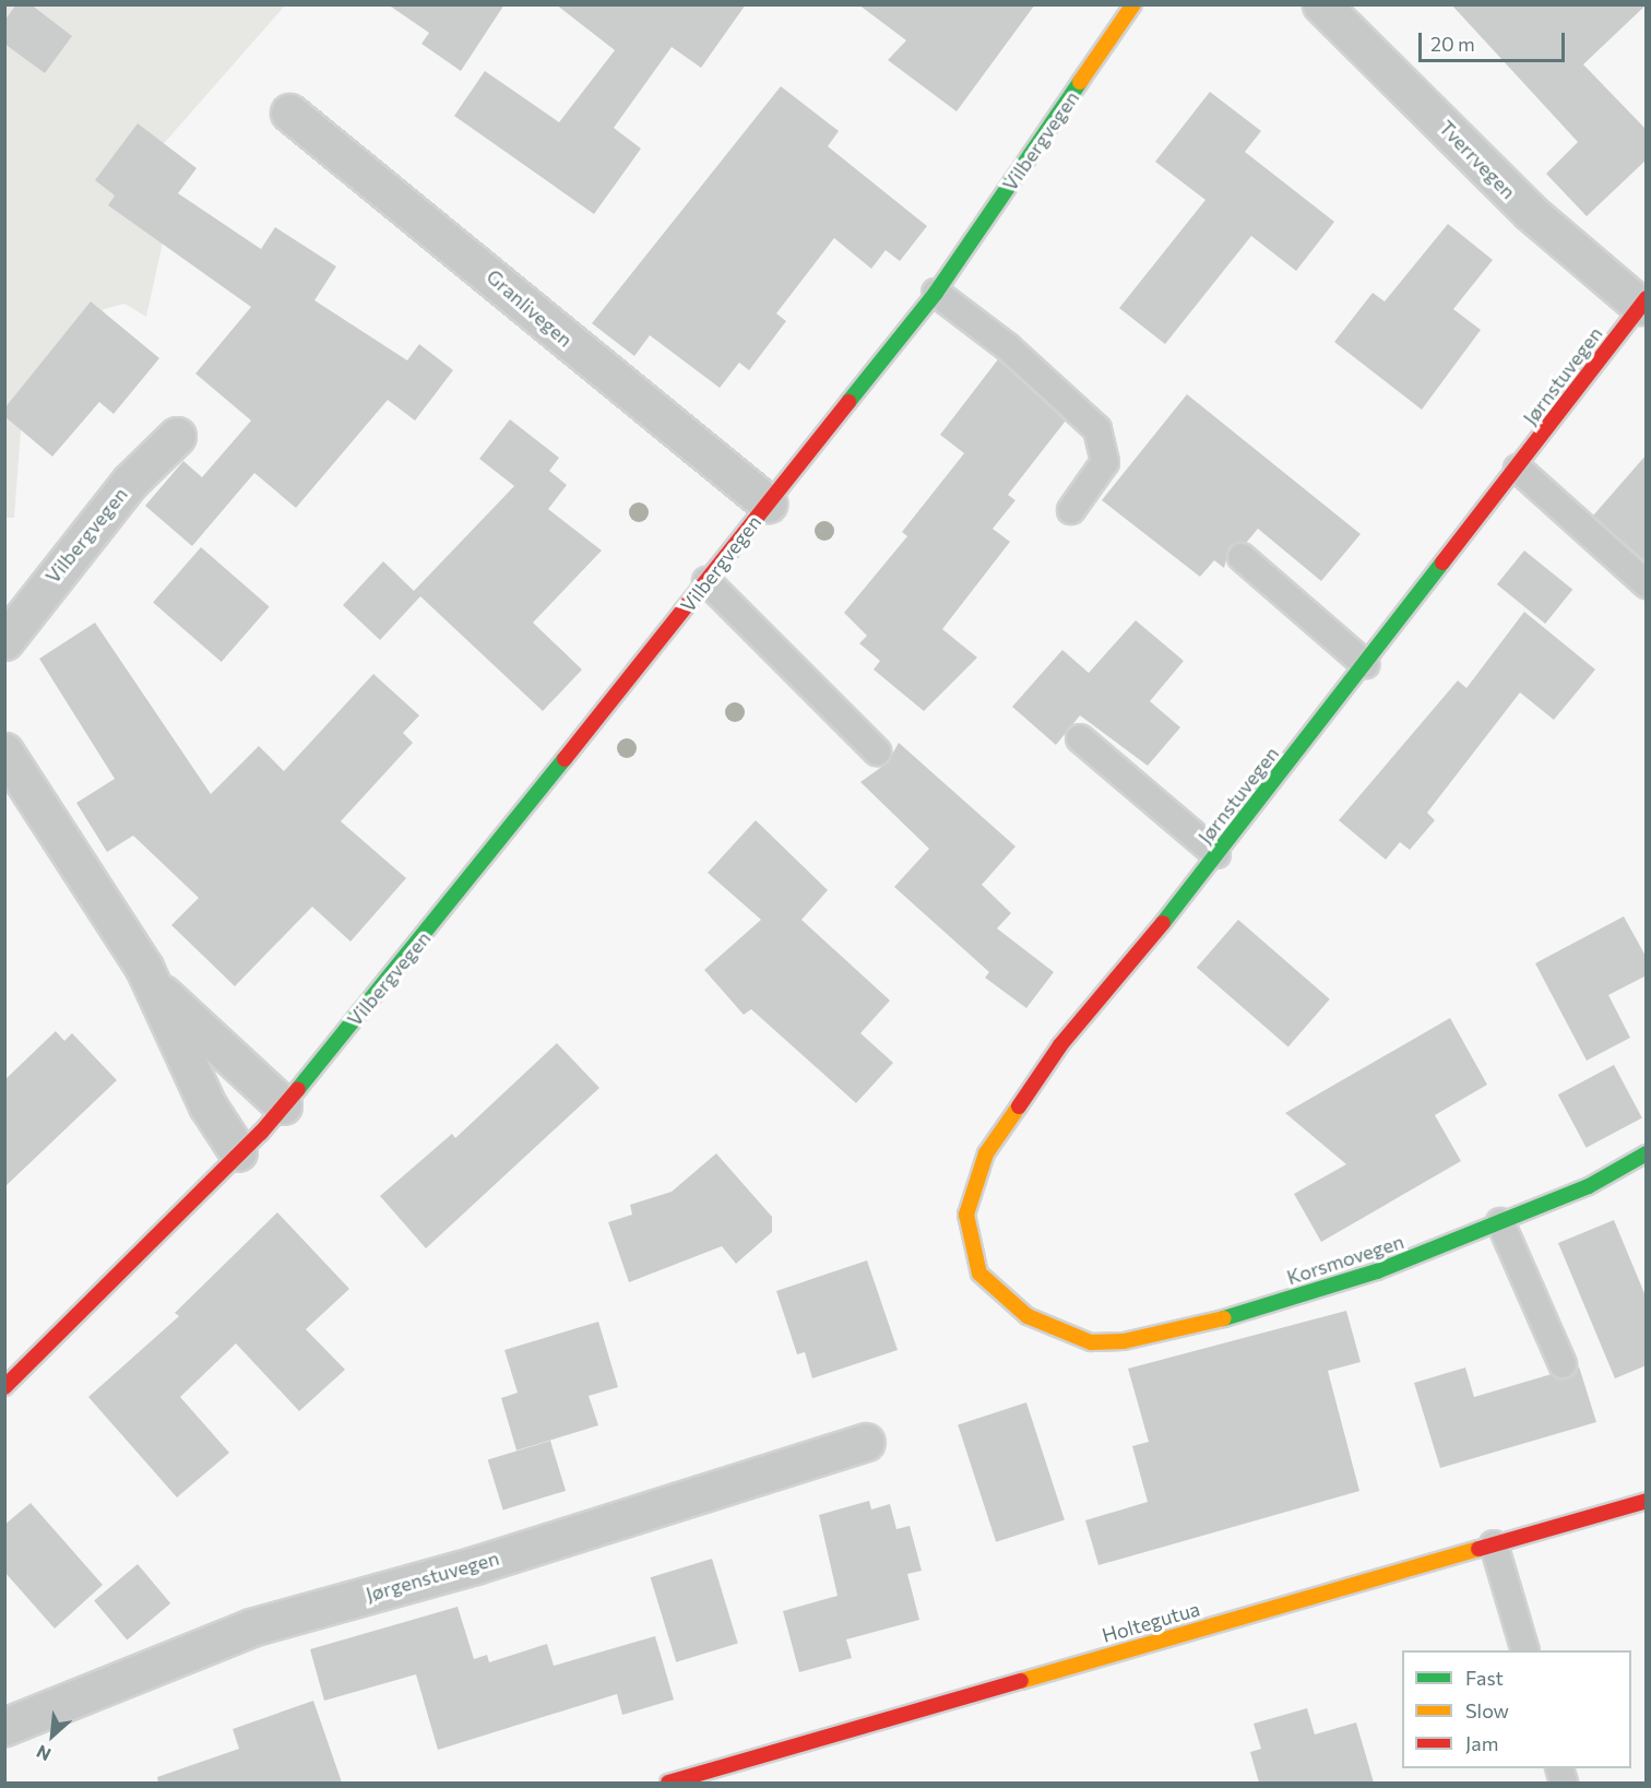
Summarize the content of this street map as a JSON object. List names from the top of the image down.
{
  "streets": {
    "street": [
      "Vilbergvegen",
      "Tverrvegen",
      "Granlivegen",
      "Jørnstuvegen",
      "Korsmovegen",
      "Jørgenstuvegen",
      "Holtegutua"
    ]
  },
  "crossings": [
    ["Vilbergvegen", "Granlivegen"],
    ["Tverrvegen", "Jørnstuvegen"],
    ["Jørnstuvegen", "Korsmovegen"]
  ],
  "legend": ["Fast", "Slow", "Jam"],
  "scale_bar": "20 m",
  "north": "bottom left"
}
